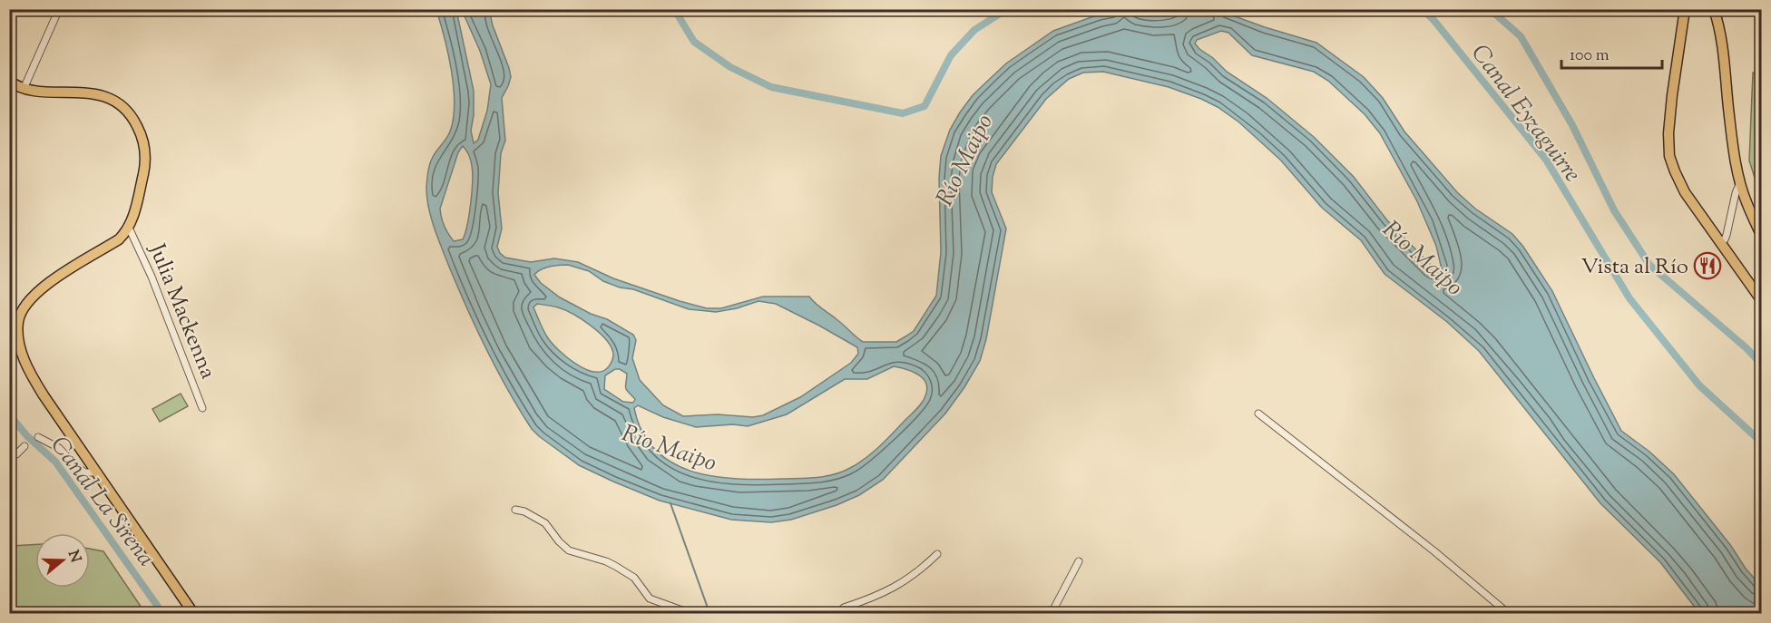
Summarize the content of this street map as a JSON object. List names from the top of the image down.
{
  "streets": {
    "street": ["Julia Mackenna"]
  },
  "water": ["Canal Eyzaguirre", "Río Maipo", "Canal La Sirena"],
  "places": {
    "restaurant": ["Vista al Río"]
  },
  "scale_bar": "100 m",
  "north": "right"
}
